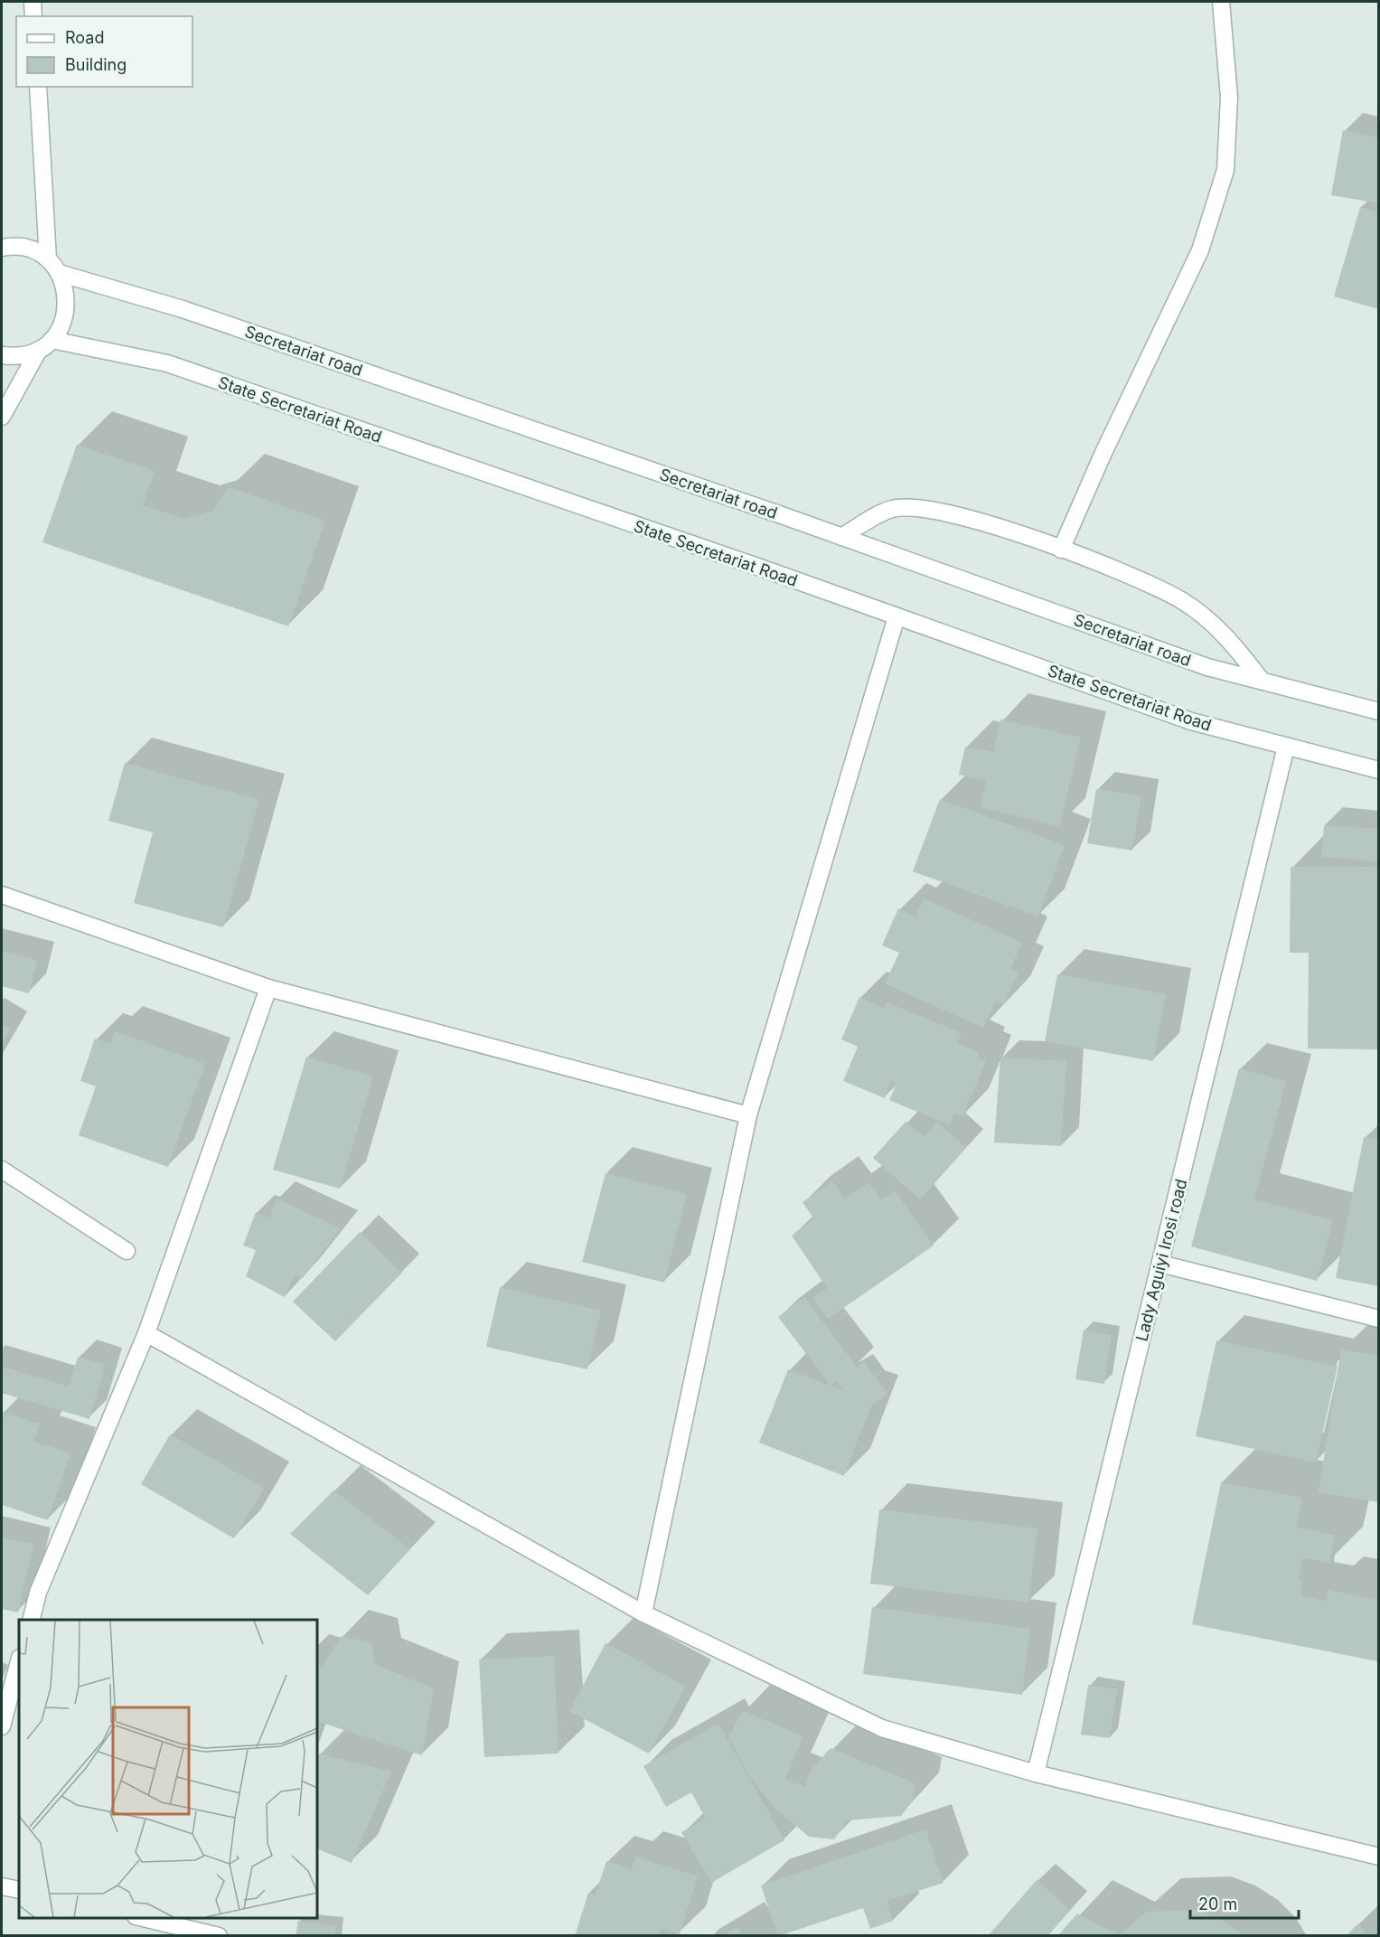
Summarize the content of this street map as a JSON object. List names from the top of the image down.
{
  "streets": {
    "street": ["Secretariat road", "State Secretariat Road", "Lady Aguiyi Irosi road"]
  },
  "crossings": [
    ["State Secretariat Road", "Lady Aguiyi Irosi road"]
  ],
  "legend": ["Road", "Building"],
  "scale_bar": "20 m"
}
